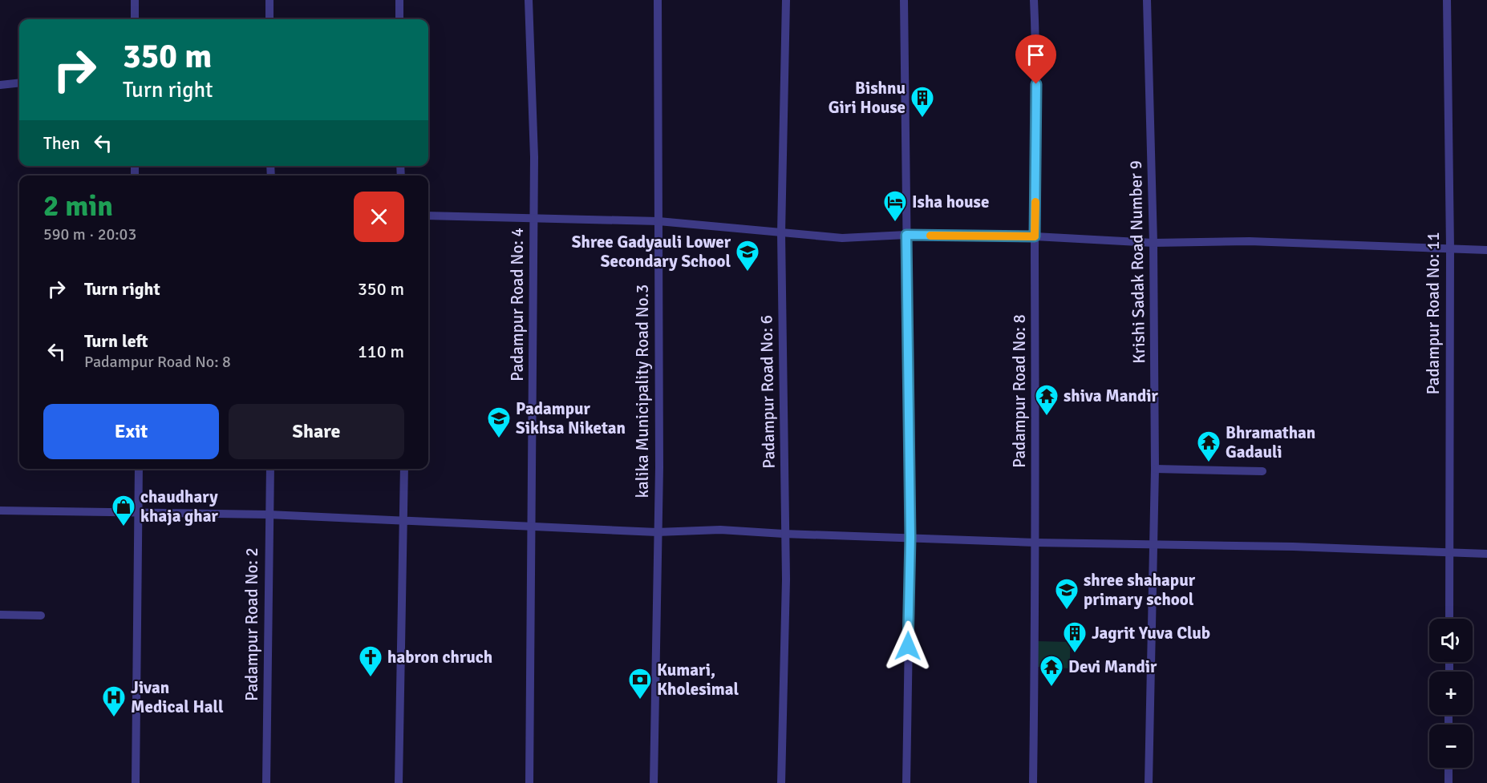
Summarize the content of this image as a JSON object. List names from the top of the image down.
{
  "streets": {
    "street": [
      "Krishi Sadak Road Number 9",
      "Padampur Road No: 4",
      "Padampur Road No: 11",
      "kalika Municipality Road No.3",
      "Padampur Road No: 8",
      "Padampur Road No: 6",
      "Padampur Road No: 2"
    ]
  },
  "places": {
    "building": ["Bishnu Giri House", "Jagrit Yuva Club"],
    "hotel": ["Isha house"],
    "school or university": ["Shree Gadyauli Lower Secondary School", "Padampur Sikhsa Niketan", "shree shahapur primary school"],
    "temple": ["shiva Mandir", "Bhramathan Gadauli", "Devi Mandir"],
    "shop": ["chaudhary khaja ghar"],
    "church": ["habron chruch"],
    "bank": ["Kumari, Kholesimal"],
    "hospital": ["Jivan Medical Hall"]
  },
  "page": {
    "turn": ["350 m", "Turn right"],
    "then": "Then",
    "heading": ["2 min", "590 m · 20:03"],
    "list": [
      {
        "name": "Turn right",
        "value": "350 m"
      },
      {
        "name": "Turn left",
        "note": "Padampur Road No: 8",
        "value": "110 m"
      }
    ],
    "buttons": ["Exit", "Share"],
    "map_buttons": ["+", "−"]
  }
}
